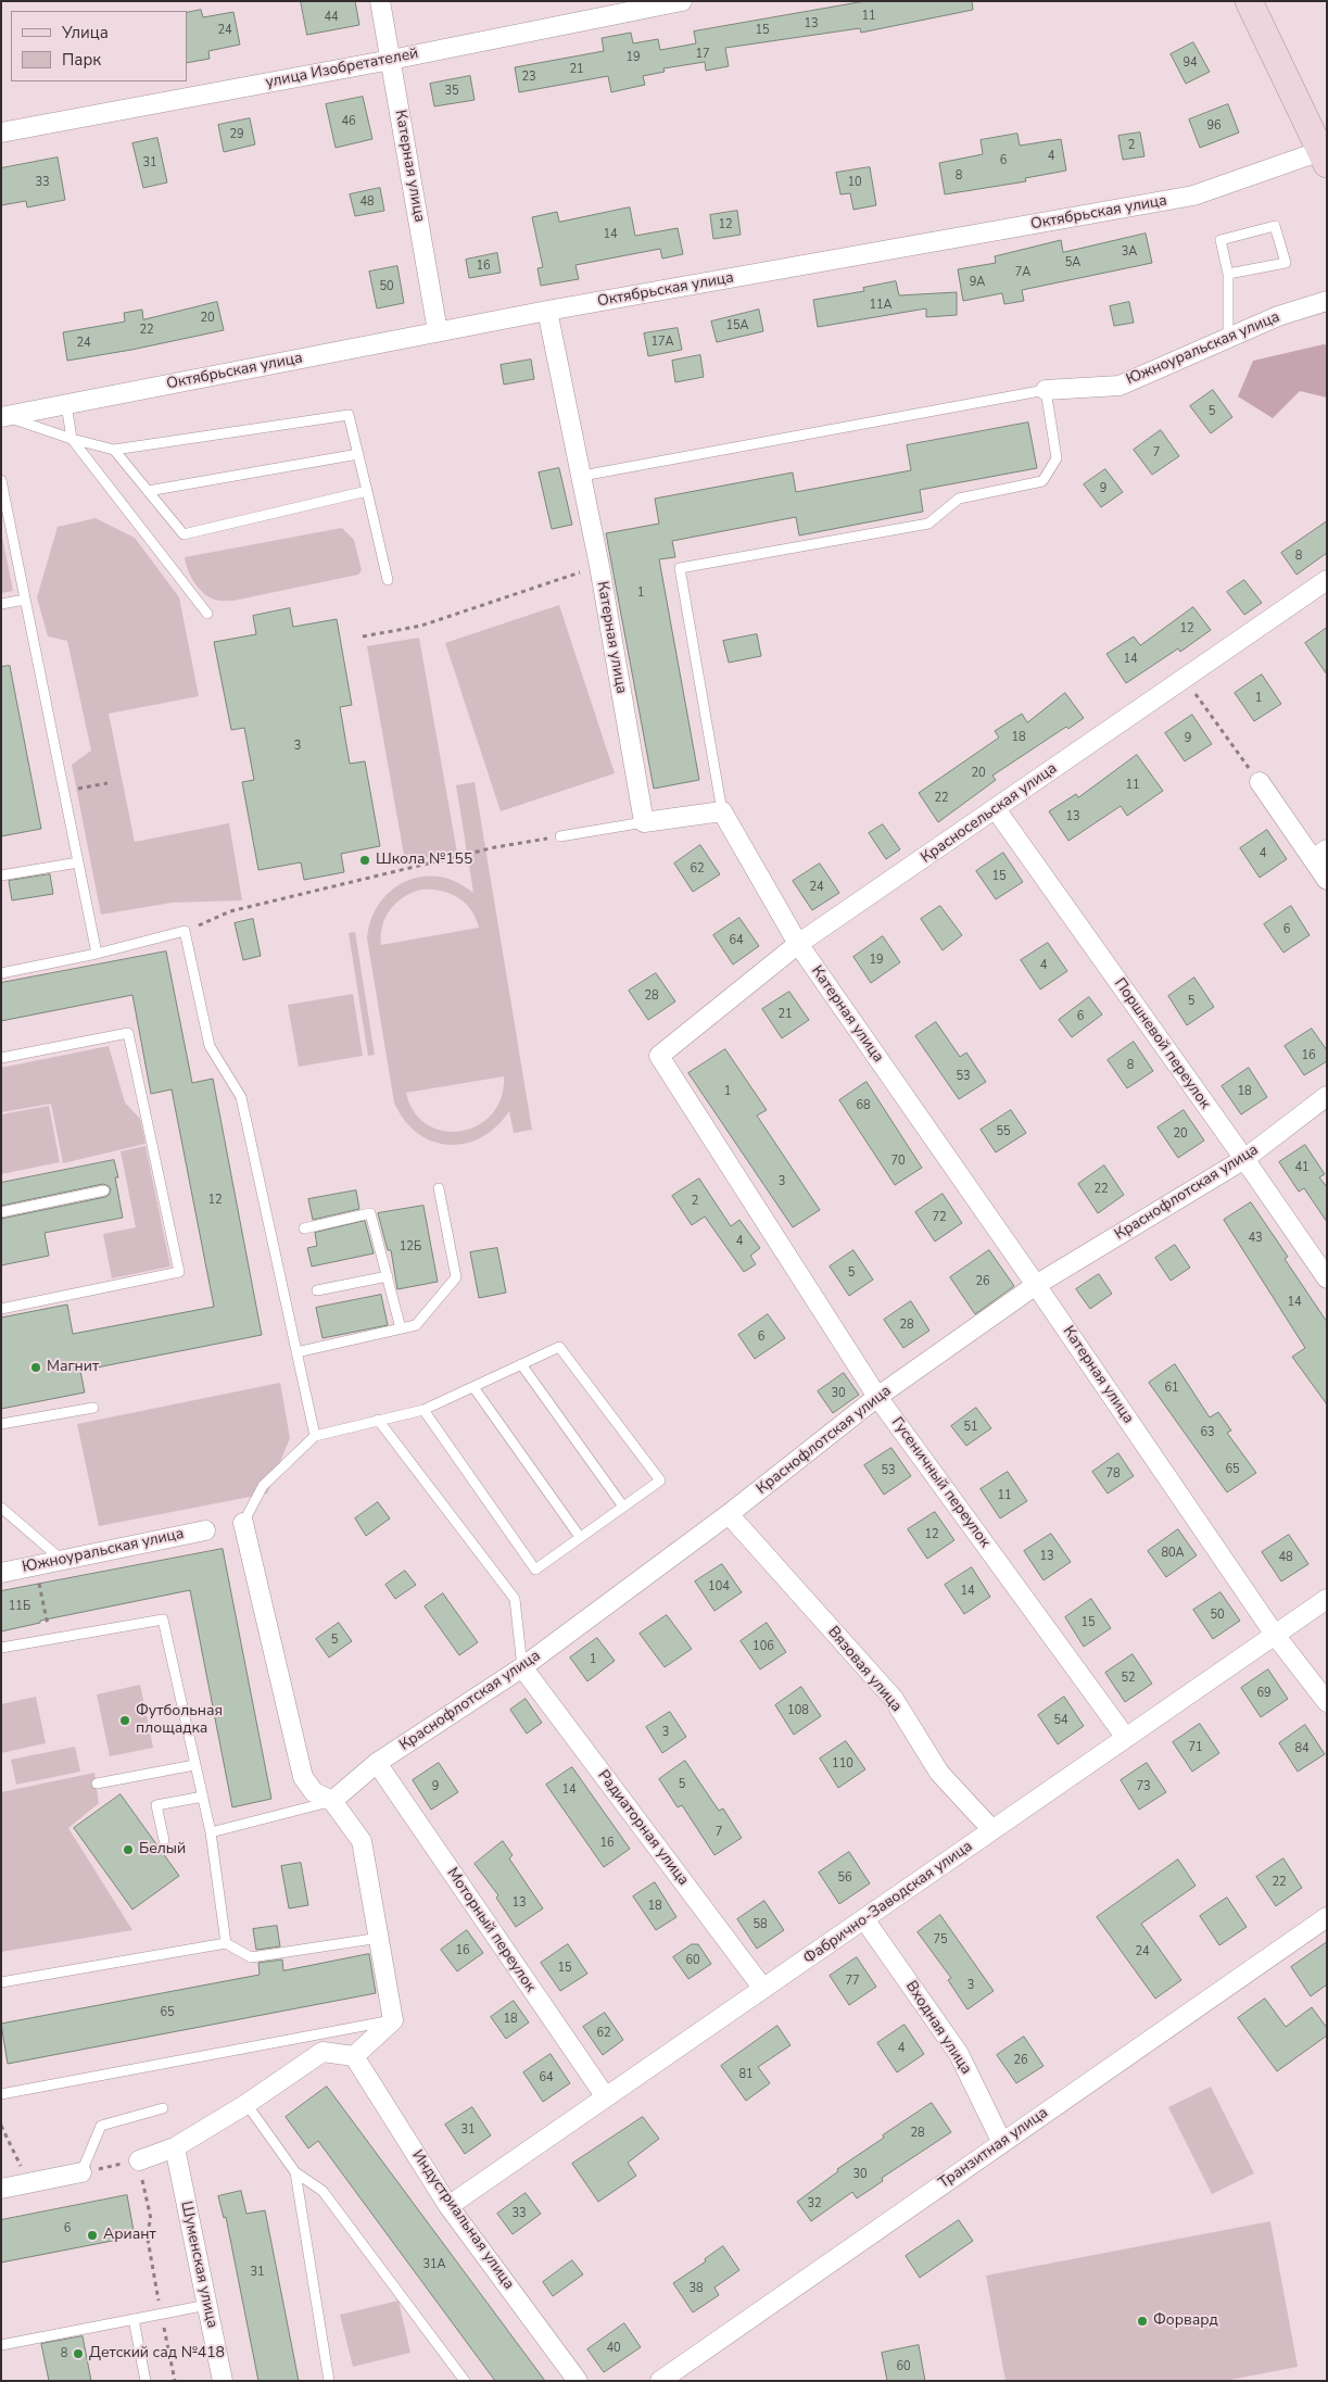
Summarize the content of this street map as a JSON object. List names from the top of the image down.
{
  "streets": {
    "street": [
      "улица Изобретателей",
      "Катерная улица",
      "Октябрьская улица",
      "Южноуральская улица",
      "Красносельская улица",
      "Поршневой переулок",
      "Краснофлотская улица",
      "Гусеничный переулок",
      "Вязовая улица",
      "Радиаторная улица",
      "Фабрично-Заводская улица",
      "Моторный переулок",
      "Входная улица",
      "Транзитная улица",
      "Индустриальная улица",
      "Шуменская улица"
    ]
  },
  "crossings": [
    ["улица Изобретателей", "Катерная улица"],
    ["Катерная улица", "Октябрьская улица"],
    ["Катерная улица", "Красносельская улица"],
    ["Катерная улица", "Краснофлотская улица"],
    ["Катерная улица", "Фабрично-Заводская улица"],
    ["Красносельская улица", "Поршневой переулок"],
    ["Красносельская улица", "Гусеничный переулок"],
    ["Поршневой переулок", "Краснофлотская улица"],
    ["Краснофлотская улица", "Гусеничный переулок"],
    ["Краснофлотская улица", "Вязовая улица"],
    ["Краснофлотская улица", "Радиаторная улица"],
    ["Краснофлотская улица", "Моторный переулок"],
    ["Гусеничный переулок", "Фабрично-Заводская улица"],
    ["Вязовая улица", "Фабрично-Заводская улица"],
    ["Радиаторная улица", "Фабрично-Заводская улица"],
    ["Фабрично-Заводская улица", "Моторный переулок"],
    ["Фабрично-Заводская улица", "Входная улица"],
    ["Фабрично-Заводская улица", "Индустриальная улица"],
    ["Входная улица", "Транзитная улица"]
  ],
  "places": [
    "Школа №155",
    "Магнит",
    "Футбольная площадка",
    "Белый",
    "Ариант",
    "Форвард",
    "Детский сад №418"
  ],
  "house_numbers": [
    "11",
    "44",
    "13",
    "24",
    "15",
    "17",
    "19",
    "94",
    "21",
    "23",
    "35",
    "46",
    "96",
    "29",
    "2",
    "4",
    "6",
    "31",
    "8",
    "33",
    "10",
    "48",
    "12",
    "14",
    "3А",
    "5А",
    "16",
    "7А",
    "9А",
    "50",
    "11А",
    "20",
    "15А",
    "22",
    "17А",
    "24",
    "5",
    "7",
    "9",
    "8",
    "1",
    "12",
    "14",
    "1",
    "18",
    "9",
    "3",
    "20",
    "11",
    "22",
    "13",
    "4",
    "62",
    "15",
    "24",
    "6",
    "64",
    "19",
    "4",
    "28",
    "5",
    "21",
    "6",
    "16",
    "8",
    "53",
    "1",
    "18",
    "68",
    "55",
    "20",
    "70",
    "41",
    "3",
    "22",
    "12",
    "2",
    "72",
    "43",
    "4",
    "12Б",
    "5",
    "26",
    "14",
    "28",
    "6",
    "61",
    "30",
    "51",
    "63",
    "65",
    "53",
    "78",
    "11",
    "12",
    "80А",
    "13",
    "48",
    "104",
    "14",
    "11Б",
    "50",
    "15",
    "5",
    "106",
    "1",
    "52",
    "69",
    "108",
    "54",
    "3",
    "71",
    "84",
    "110",
    "5",
    "9",
    "73",
    "14",
    "7",
    "16",
    "56",
    "22",
    "13",
    "18",
    "58",
    "75",
    "16",
    "24",
    "60",
    "15",
    "77",
    "3",
    "65",
    "18",
    "62",
    "4",
    "26",
    "81",
    "64",
    "31",
    "28",
    "30",
    "32",
    "33",
    "6",
    "31А",
    "31",
    "38",
    "40",
    "8",
    "60"
  ],
  "legend": ["Улица", "Парк"]
}
